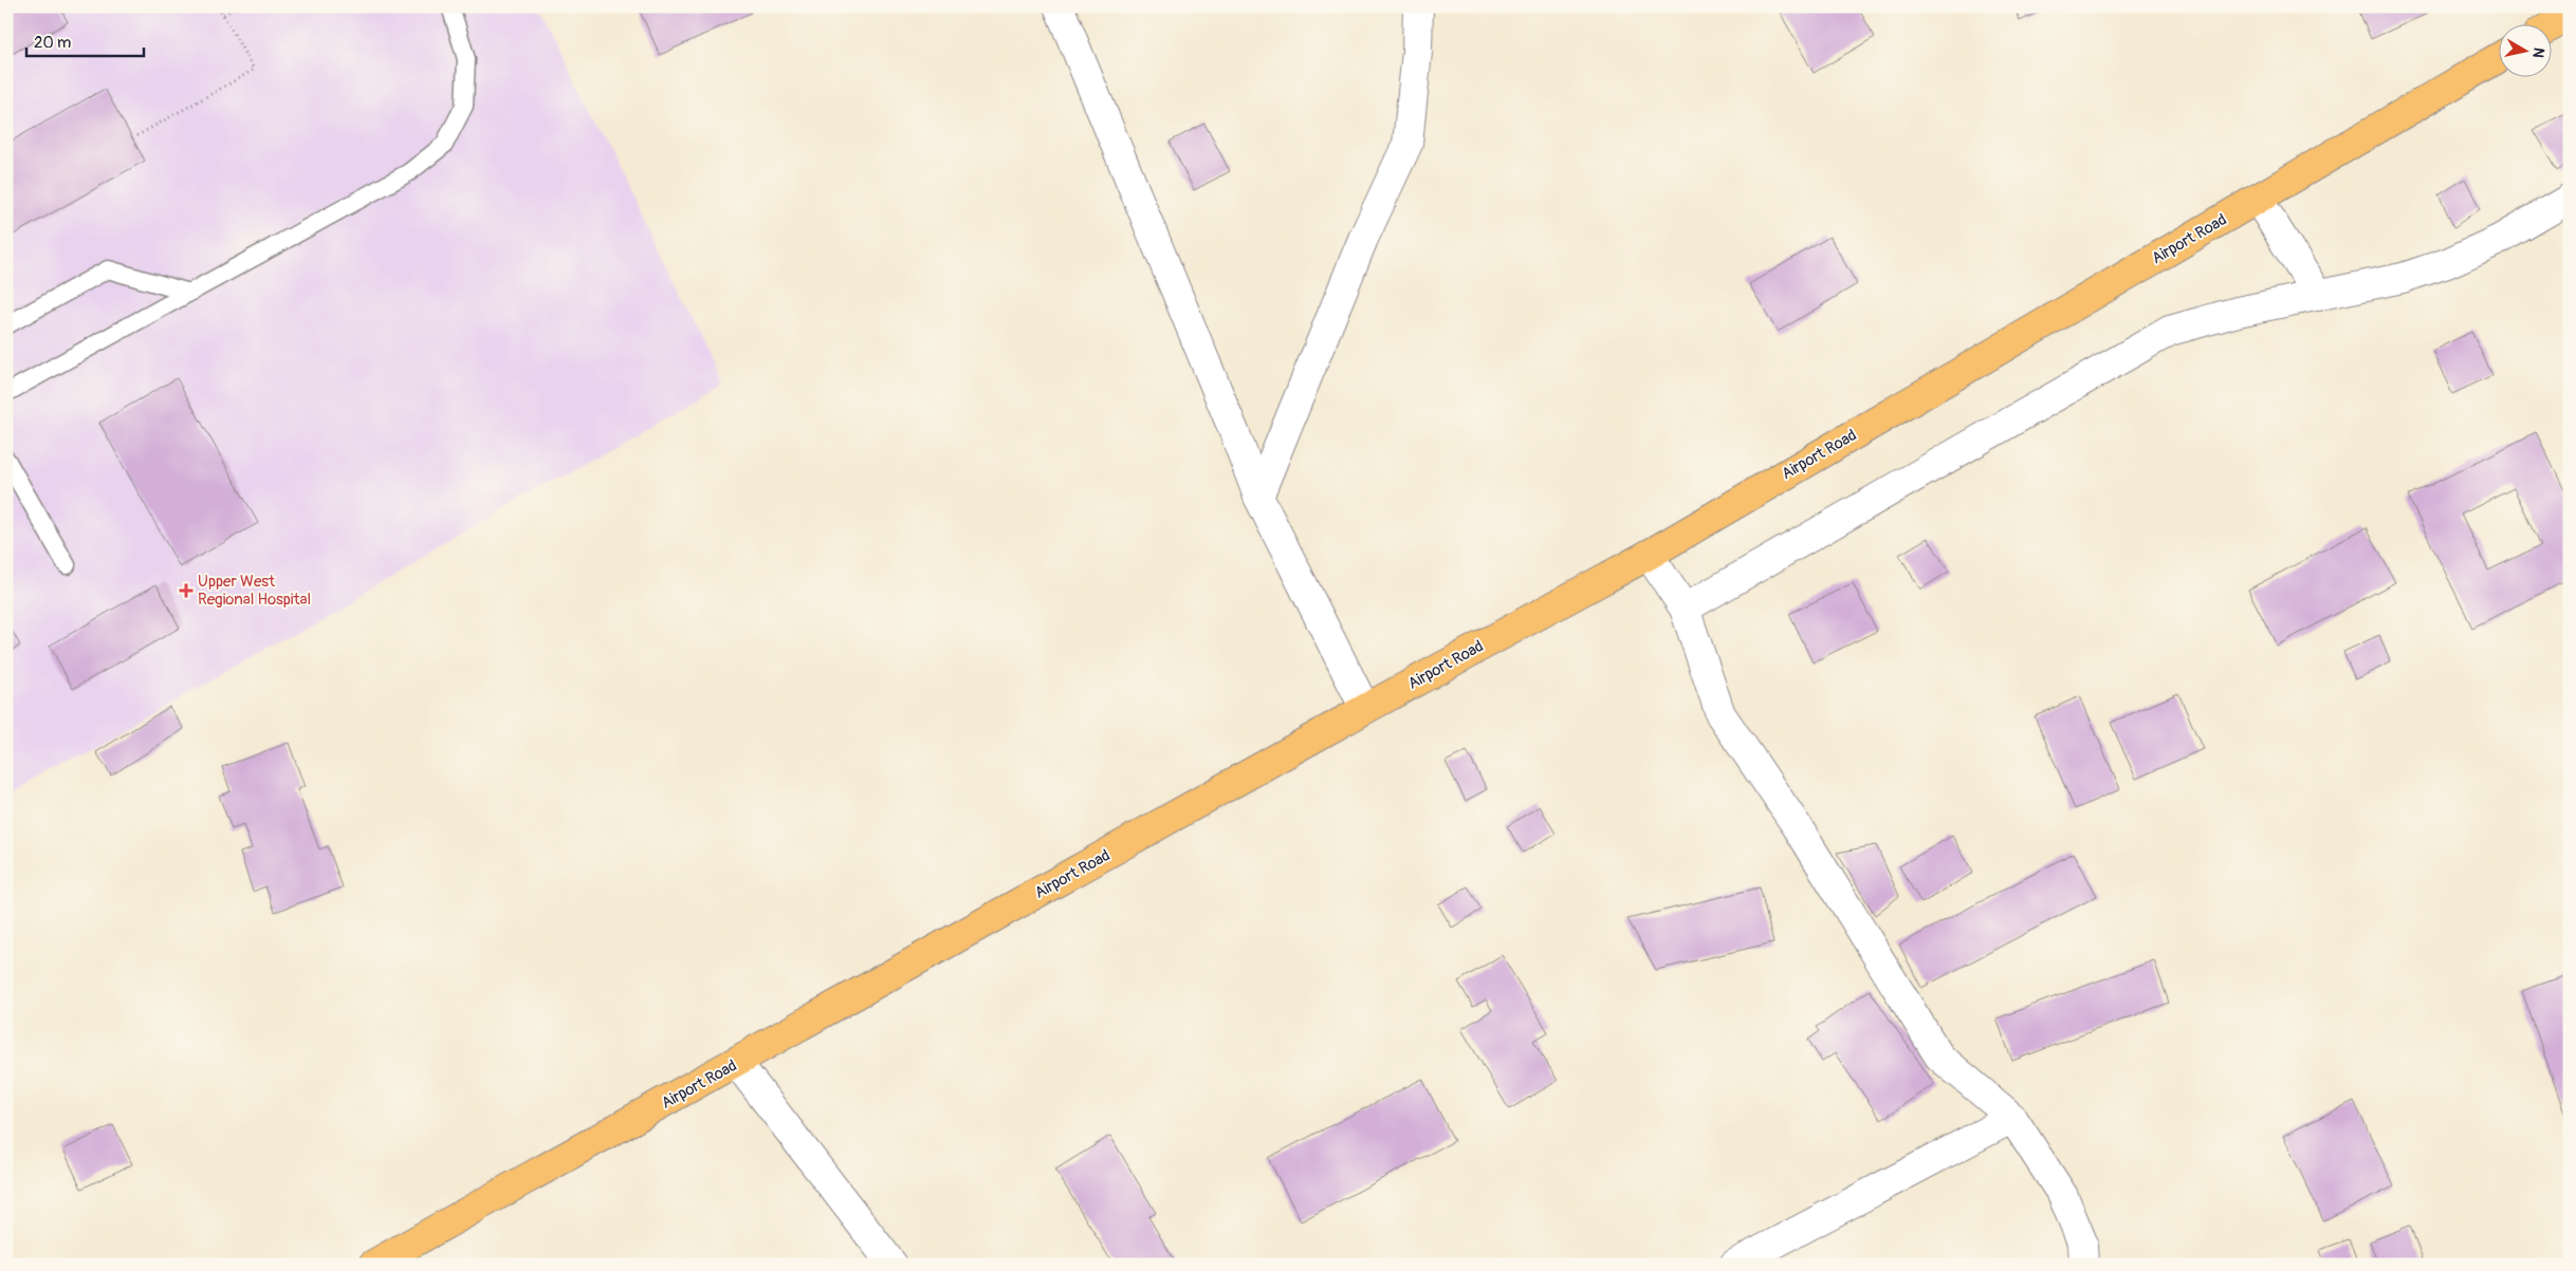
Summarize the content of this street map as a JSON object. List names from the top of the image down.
{
  "streets": {
    "highway": ["Airport Road"]
  },
  "places": {
    "health": ["Upper West Regional Hospital"]
  },
  "scale_bar": "20 m",
  "north": "right"
}
